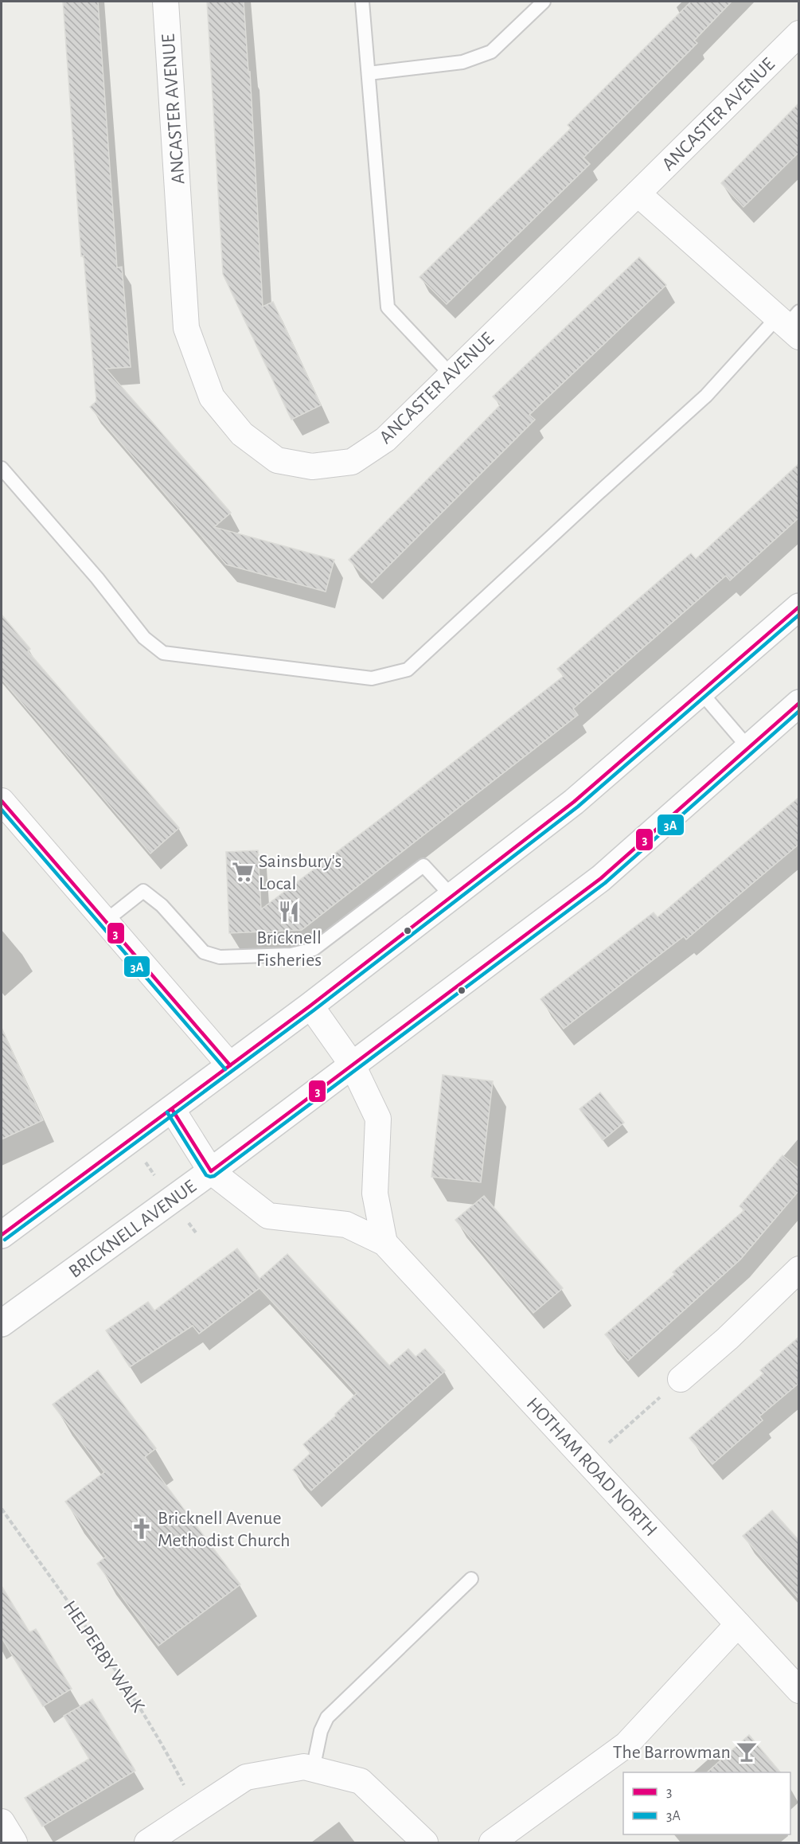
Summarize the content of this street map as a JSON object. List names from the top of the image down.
{
  "streets": {
    "street": ["ANCASTER AVENUE", "BRICKNELL AVENUE", "HOTHAM ROAD NORTH"],
    "path": ["HELPERBY WALK"]
  },
  "crossings": [
    ["BRICKNELL AVENUE", "HOTHAM ROAD NORTH"]
  ],
  "places": {
    "supermarket": ["Sainsbury's Local"],
    "restaurant": ["Bricknell Fisheries"],
    "church": ["Bricknell Avenue Methodist Church"],
    "bar": ["The Barrowman"]
  },
  "lines": ["transit line 3", "transit line 3A"],
  "legend": ["3", "3A"]
}
